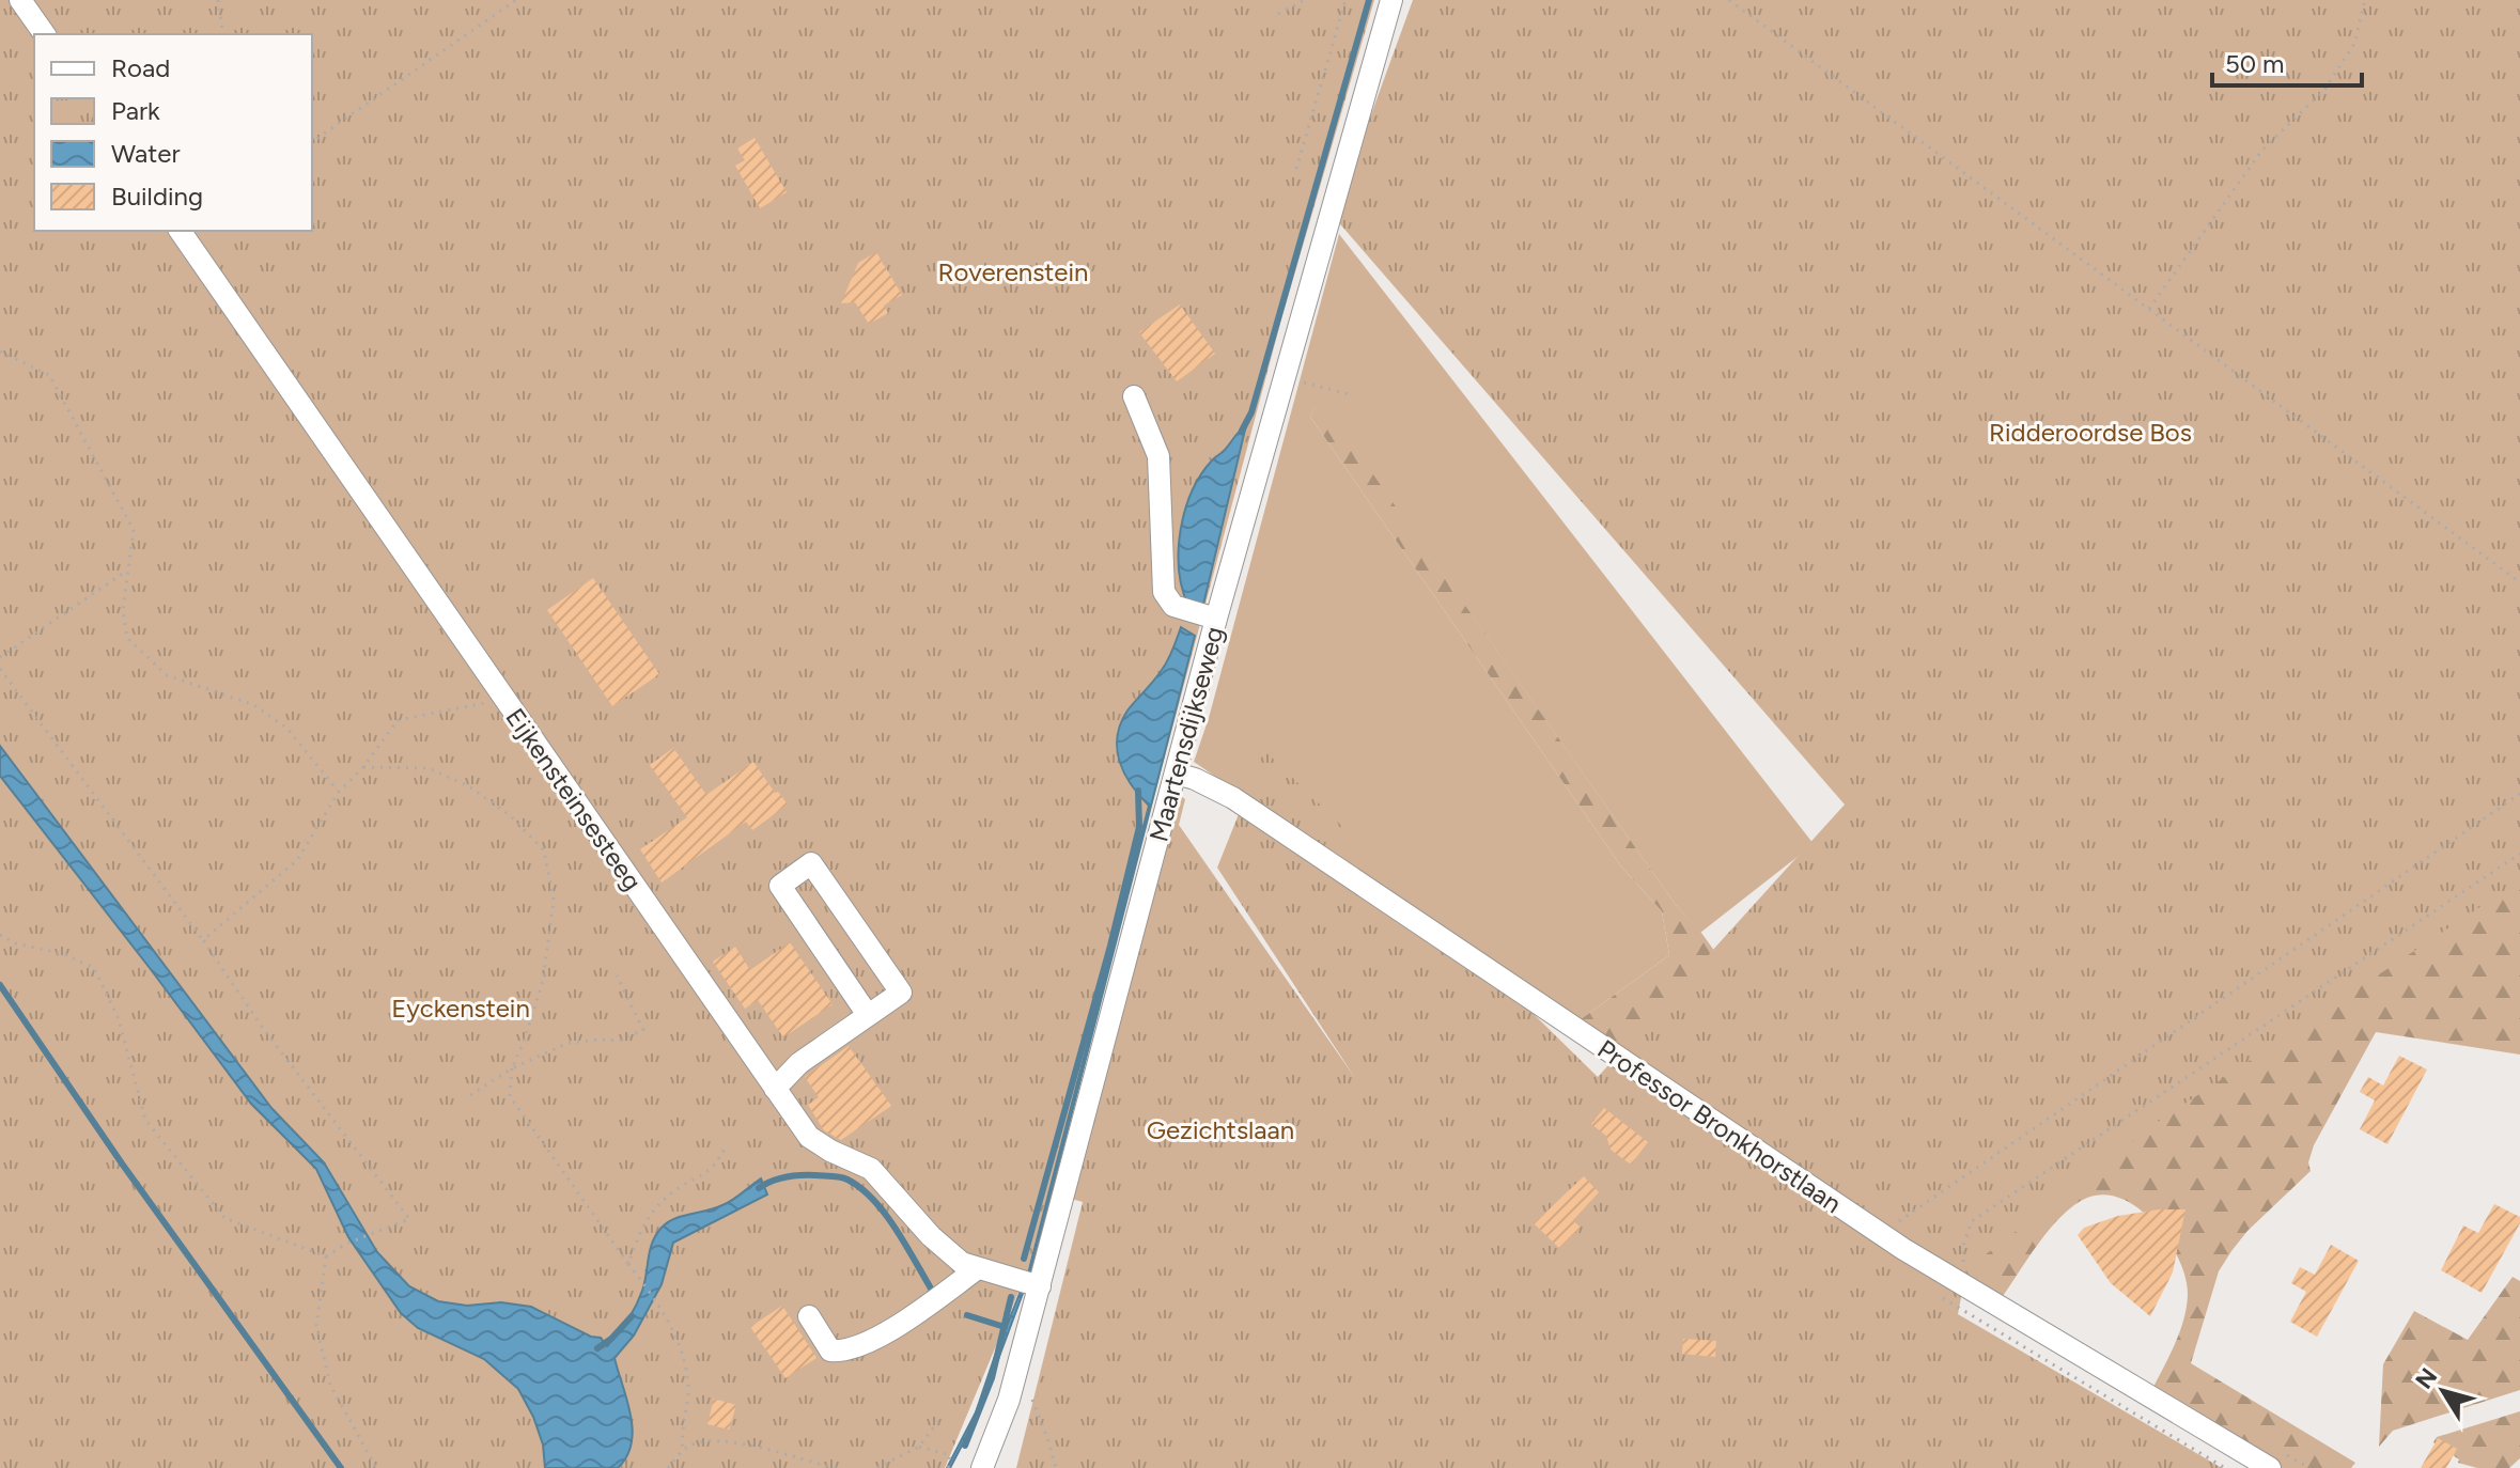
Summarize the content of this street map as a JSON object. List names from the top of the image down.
{
  "streets": {
    "street": ["Maartensdijkseweg", "Eijkensteinsesteeg", "Professor Bronkhorstlaan"]
  },
  "crossings": [
    ["Maartensdijkseweg", "Eijkensteinsesteeg"],
    ["Maartensdijkseweg", "Professor Bronkhorstlaan"]
  ],
  "parks": [
    "Roverenstein",
    "Ridderoordse Bos",
    "Eyckenstein",
    "Gezichtslaan"
  ],
  "legend": [
    "Road",
    "Park",
    "Water",
    "Building"
  ],
  "scale_bar": "50 m",
  "north": "top left"
}
